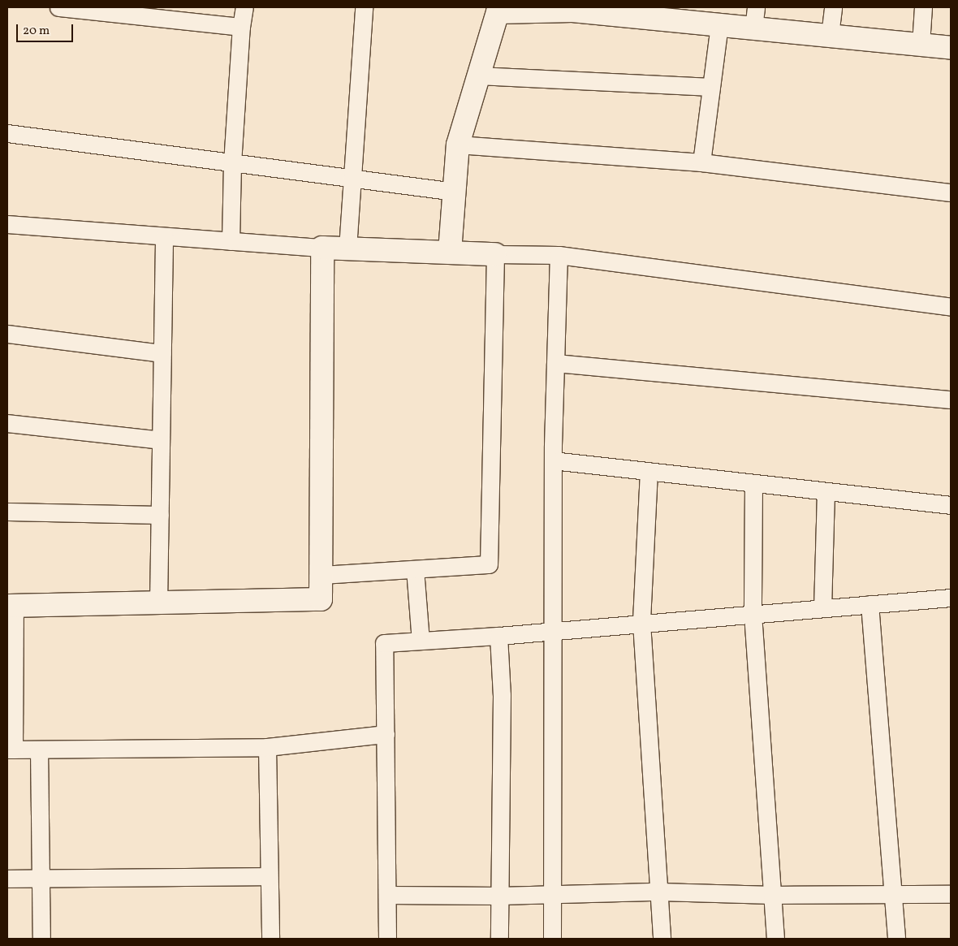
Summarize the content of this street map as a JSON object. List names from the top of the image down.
{
  "scale_bar": "20 m"
}
